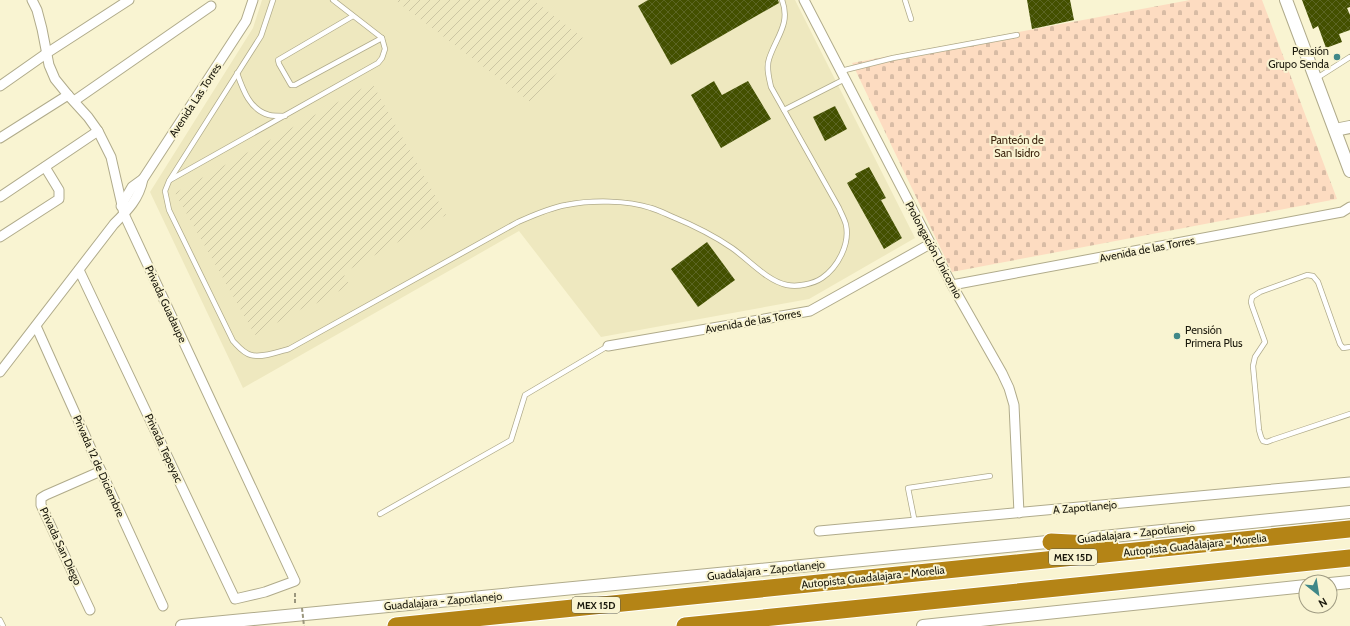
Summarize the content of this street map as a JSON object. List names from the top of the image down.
{
  "streets": {
    "highway": ["Autopista Guadalajara - Morelia", "MEX 15D"],
    "street": [
      "Avenida Las Torres",
      "Avenida de las Torres",
      "Prolongación Unicornio",
      "Privada Guadaupe",
      "Privada Tepeyac",
      "Privada 12 de Diciembre",
      "A Zapotlanejo",
      "Guadalajara - Zapotlanejo",
      "Privada San Diego"
    ]
  },
  "crossings": [
    ["Avenida Las Torres", "Privada Guadaupe"],
    ["Avenida Las Torres", "Privada Tepeyac"],
    ["Avenida Las Torres", "Privada 12 de Diciembre"],
    ["Avenida de las Torres", "Prolongación Unicornio"],
    ["Prolongación Unicornio", "A Zapotlanejo"],
    ["Privada Guadaupe", "Privada Tepeyac"],
    ["Privada 12 de Diciembre", "Privada San Diego"]
  ],
  "parks": ["Panteón de San Isidro"],
  "places": ["Pensión Grupo Senda", "Pensión Primera Plus"],
  "north": "bottom right"
}
